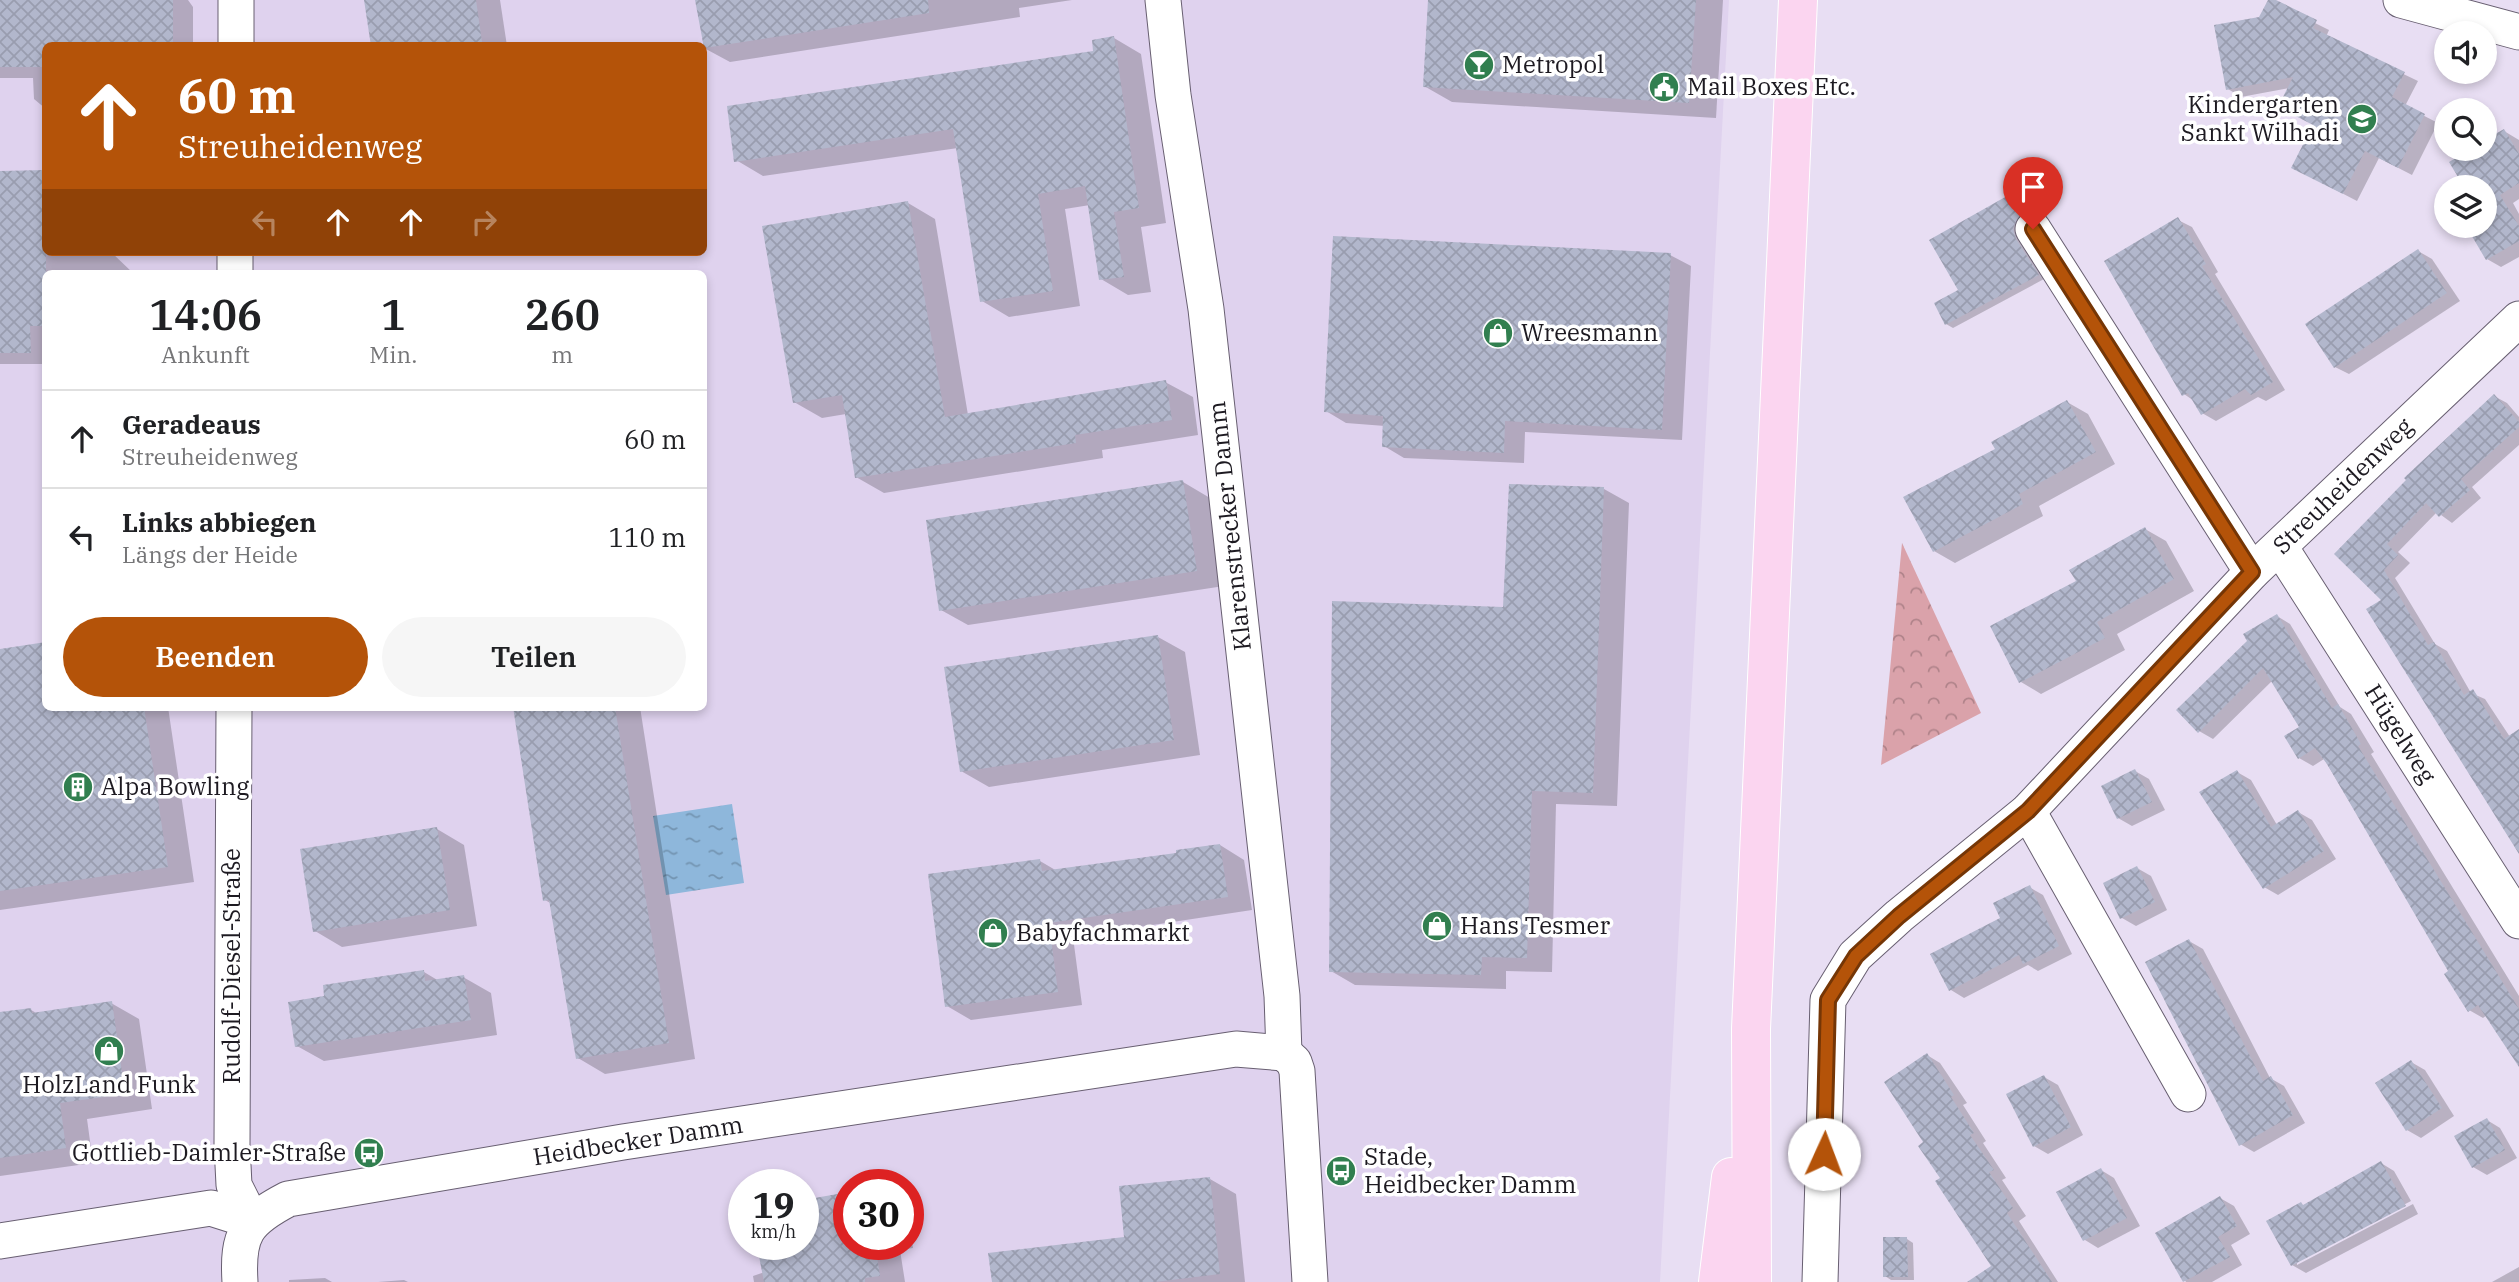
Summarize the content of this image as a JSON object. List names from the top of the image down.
{
  "streets": {
    "street": [
      "Streuheidenweg",
      "Klarenstrecker Damm",
      "Hügelweg",
      "Rudolf-Diesel-Straße",
      "Heidbecker Damm"
    ]
  },
  "crossings": [
    ["Streuheidenweg", "Hügelweg"],
    ["Klarenstrecker Damm", "Heidbecker Damm"],
    ["Rudolf-Diesel-Straße", "Heidbecker Damm"]
  ],
  "places": {
    "bar": ["Metropol"],
    "public building": ["Mail Boxes Etc."],
    "school or university": ["Kindergarten Sankt Wilhadi"],
    "shop": [
      "Wreesmann",
      "Hans Tesmer",
      "Babyfachmarkt",
      "HolzLand Funk"
    ],
    "building": ["Alpa Bowling"],
    "bus stop": ["Gottlieb-Daimler-Straße", "Stade, Heidbecker Damm"]
  },
  "page": {
    "turn": ["60 m", "Streuheidenweg"],
    "eta": [
      "14:06",
      "Ankunft",
      "1",
      "Min.",
      "260",
      "m"
    ],
    "list": [
      {
        "name": "Geradeaus",
        "note": "Streuheidenweg",
        "value": "60 m"
      },
      {
        "name": "Links abbiegen",
        "note": "Längs der Heide",
        "value": "110 m"
      }
    ],
    "buttons": ["Beenden", "Teilen"],
    "speed": "19 km/h",
    "limit": "30"
  }
}
